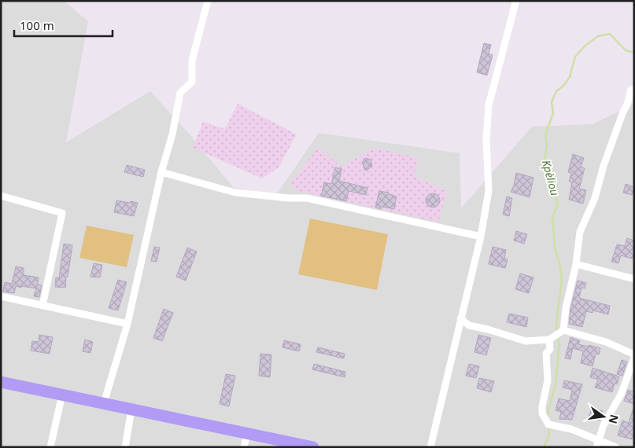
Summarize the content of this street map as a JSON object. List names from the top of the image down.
{
  "water": ["Kpèliou"],
  "scale_bar": "100 m",
  "north": "right"
}
